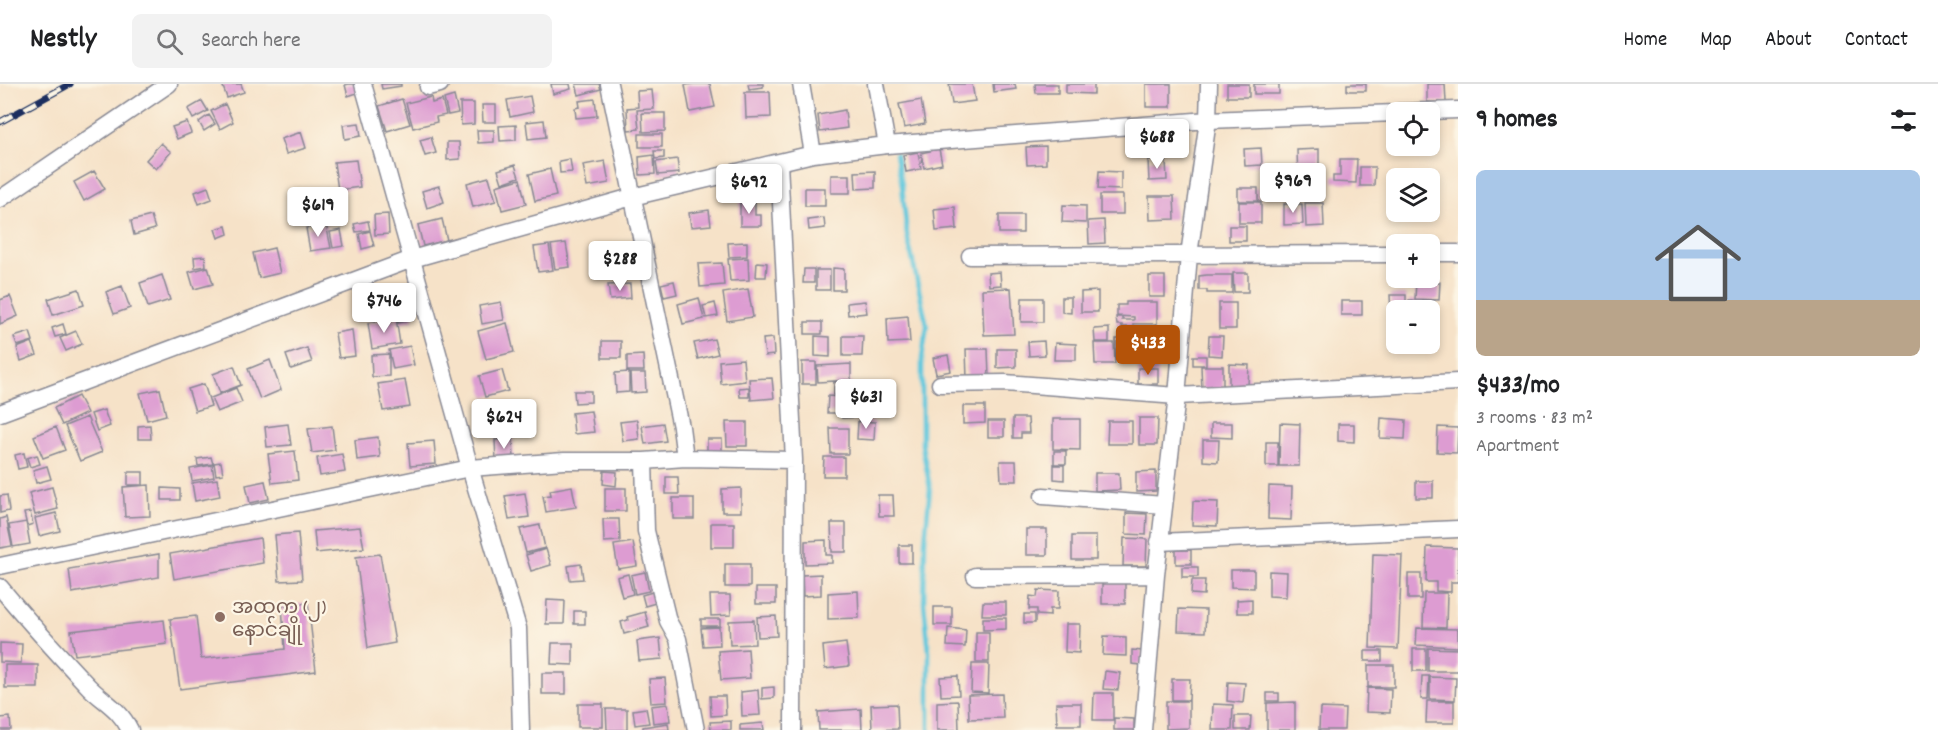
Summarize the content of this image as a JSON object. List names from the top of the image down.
{
  "places": ["အထက (၂) နောင်ချို"],
  "page": {
    "header": "Nestly",
    "search": "Search here",
    "nav": [
      "Home",
      "Map",
      "About",
      "Contact"
    ],
    "heading": "9 homes",
    "map_buttons": ["+", "−"],
    "price": [
      "$688",
      "$969",
      "$692",
      "$619",
      "$288",
      "$746",
      "$433",
      "$631",
      "$624"
    ],
    "list": [
      {
        "name": "$433/mo",
        "note": "3 rooms · 83 m² · Apartment"
      }
    ]
  }
}
